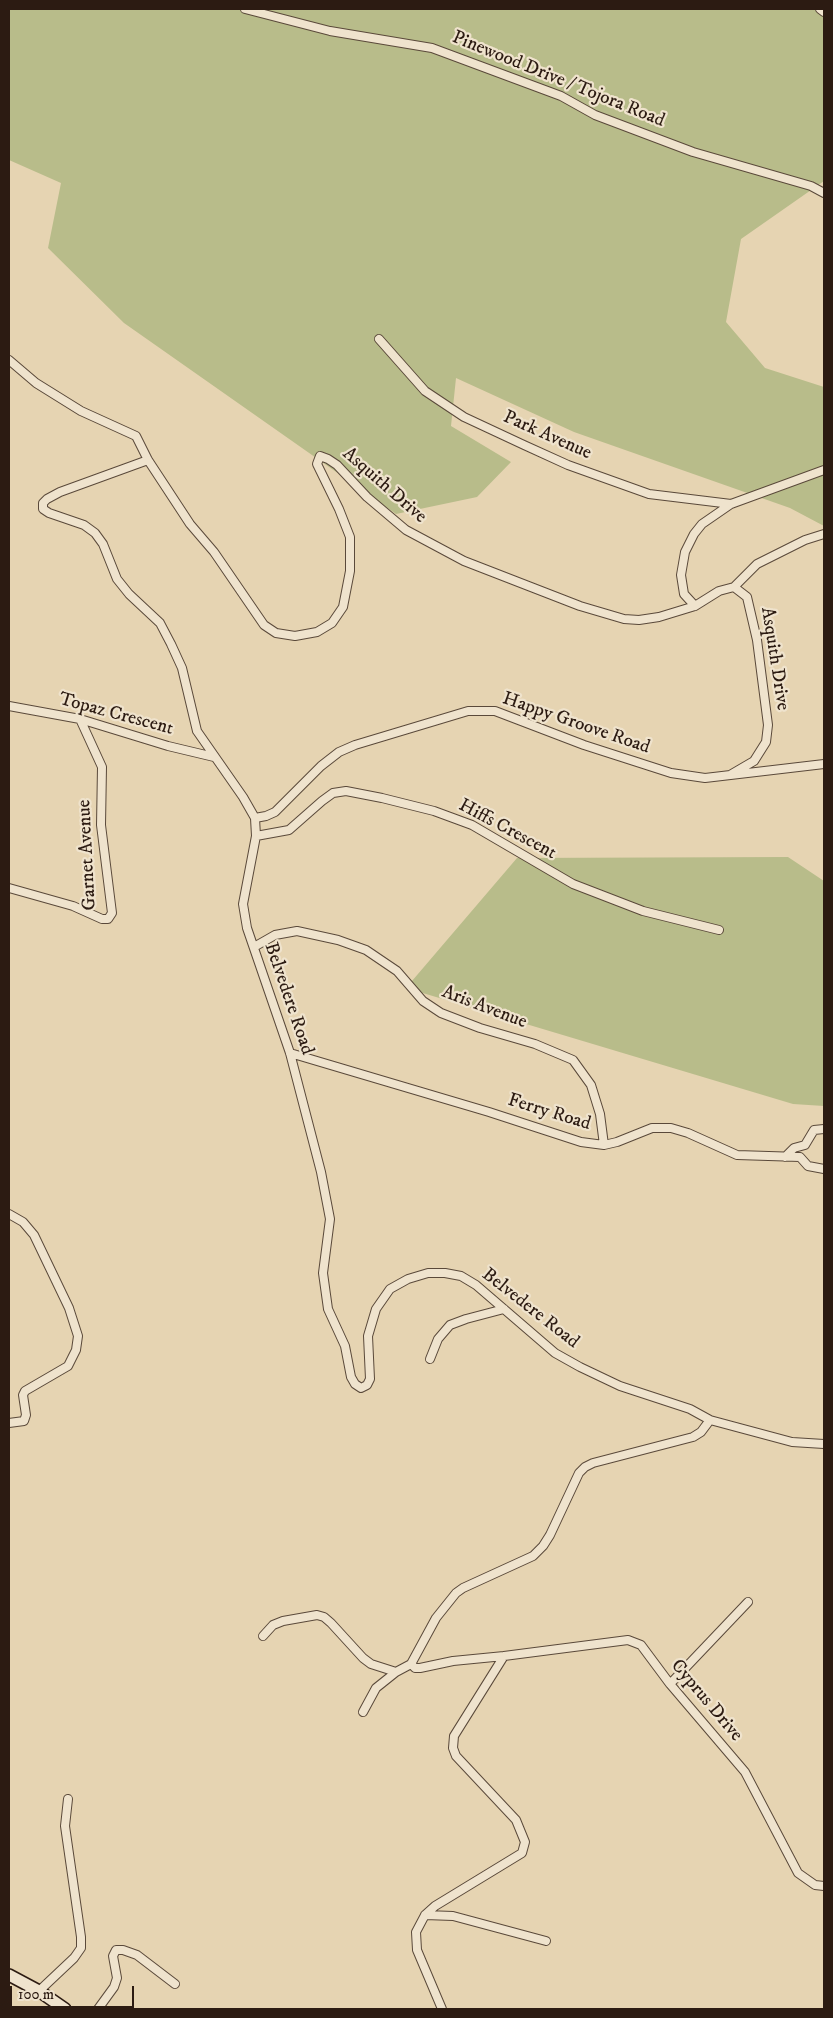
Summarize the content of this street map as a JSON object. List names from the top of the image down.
{
  "streets": {
    "street": [
      "Pinewood Drive / Tojora Road",
      "Park Avenue",
      "Asquith Drive",
      "Topaz Crescent",
      "Happy Groove Road",
      "Hiffs Crescent",
      "Garnet Avenue",
      "Belvedere Road",
      "Aris Avenue",
      "Ferry Road",
      "Cyprus Drive"
    ]
  },
  "crossings": [
    ["Asquith Drive", "Happy Groove Road"],
    ["Asquith Drive", "Belvedere Road"],
    ["Topaz Crescent", "Garnet Avenue"],
    ["Topaz Crescent", "Belvedere Road"],
    ["Happy Groove Road", "Belvedere Road"],
    ["Hiffs Crescent", "Belvedere Road"],
    ["Belvedere Road", "Aris Avenue"],
    ["Belvedere Road", "Ferry Road"],
    ["Aris Avenue", "Ferry Road"]
  ],
  "scale_bar": "100 m"
}
